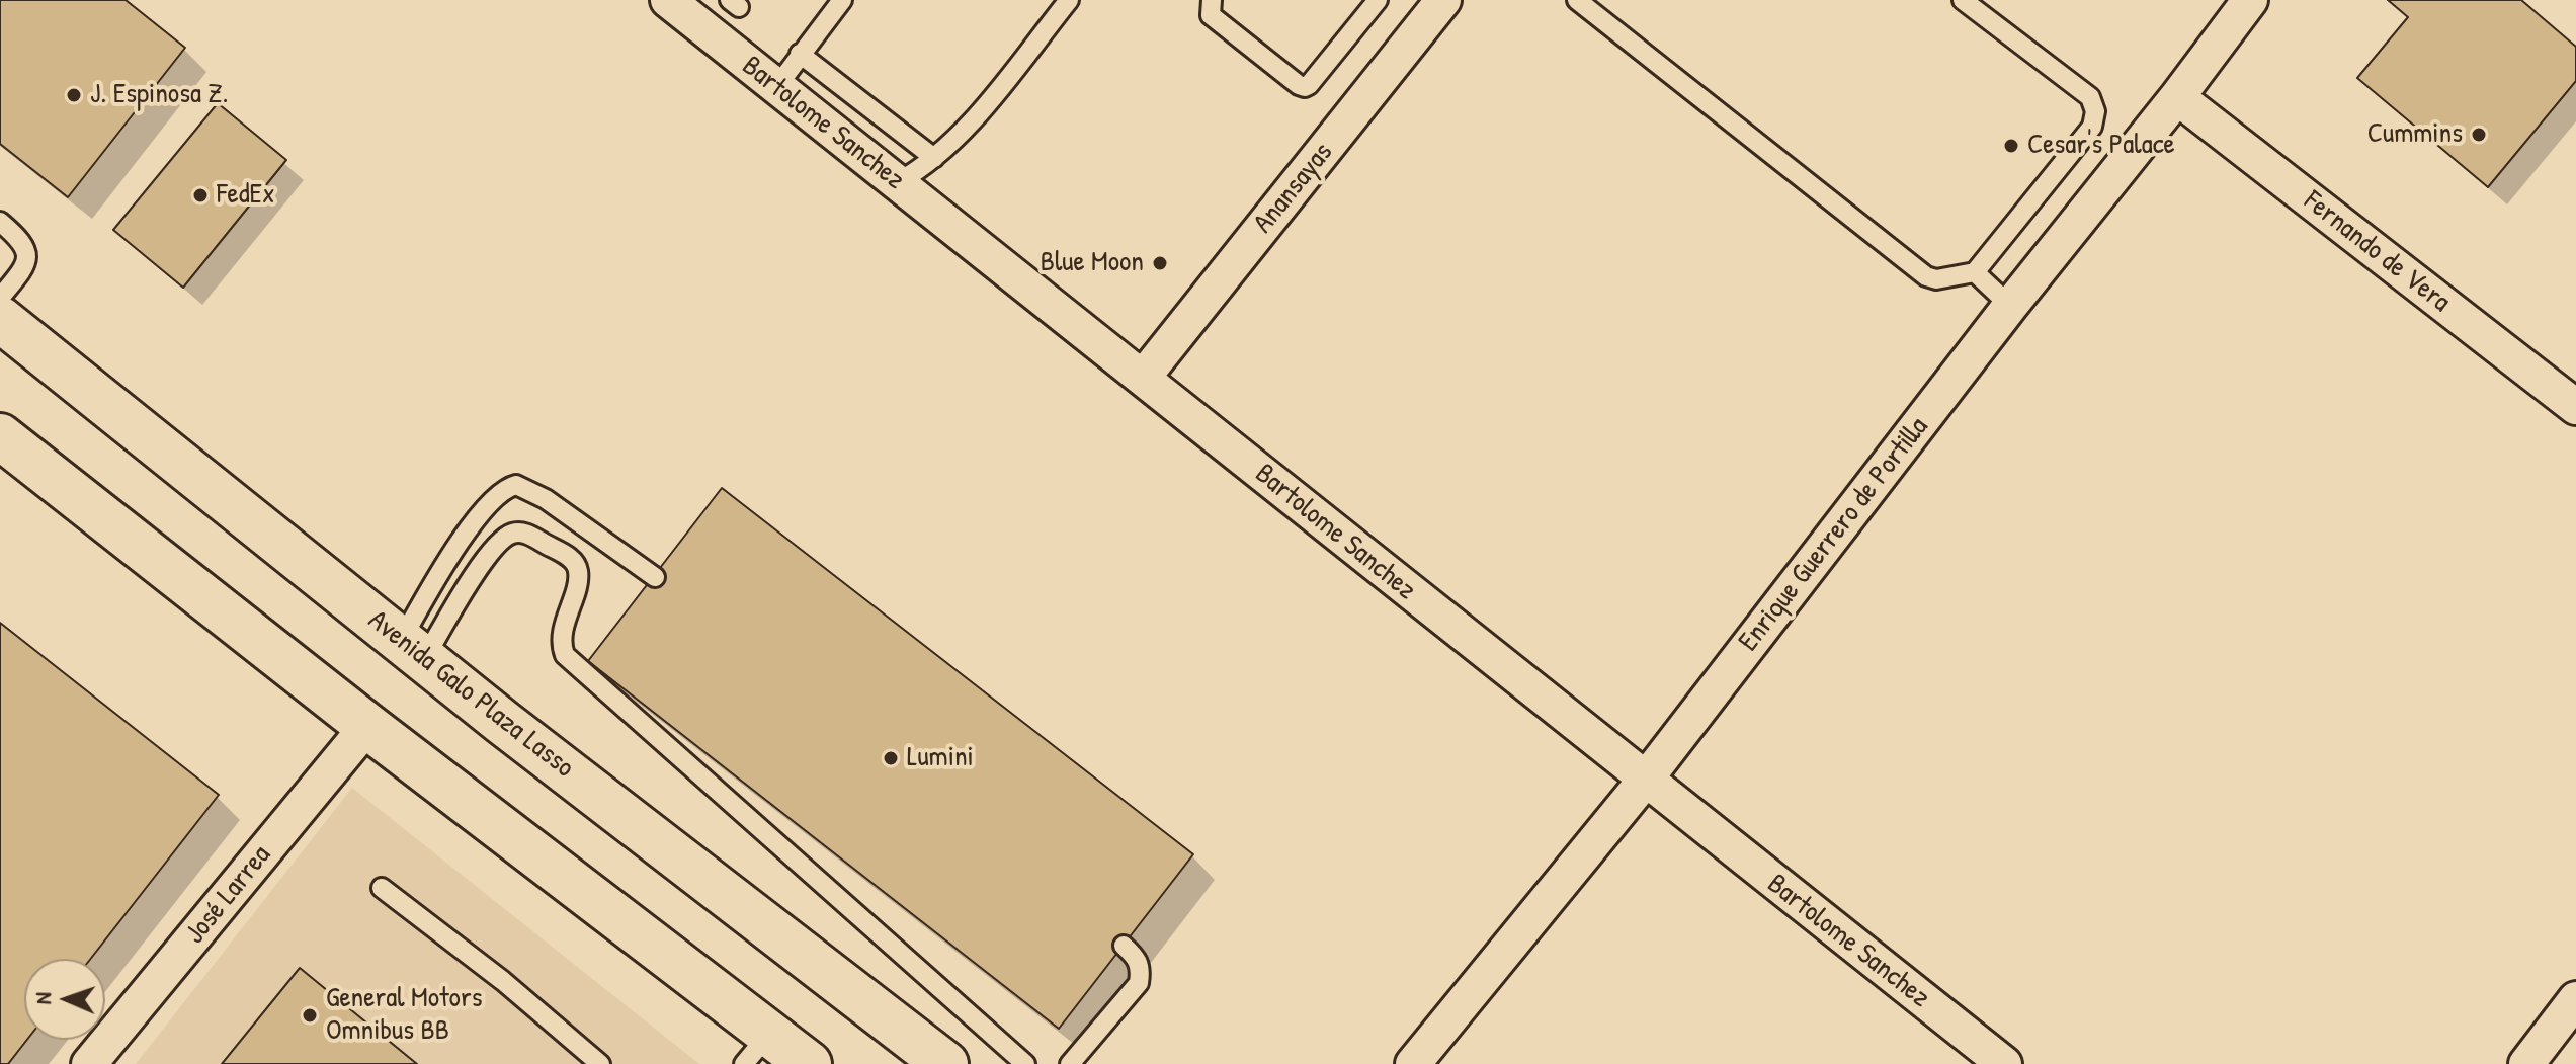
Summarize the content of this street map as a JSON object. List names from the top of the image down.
{
  "streets": {
    "main road": ["Avenida Galo Plaza Lasso"],
    "street": [
      "Bartolome Sanchez",
      "Anansayas",
      "Fernando de Vera",
      "Enrique Guerrero de Portilla",
      "José Larrea"
    ]
  },
  "crossings": [
    ["Bartolome Sanchez", "Anansayas"],
    ["Bartolome Sanchez", "Enrique Guerrero de Portilla"],
    ["Fernando de Vera", "Enrique Guerrero de Portilla"]
  ],
  "places": [
    "J. Espinosa Z.",
    "Cummins",
    "Cesar's Palace",
    "FedEx",
    "Blue Moon",
    "Lumini",
    "General Motors Omnibus BB"
  ],
  "north": "left"
}
